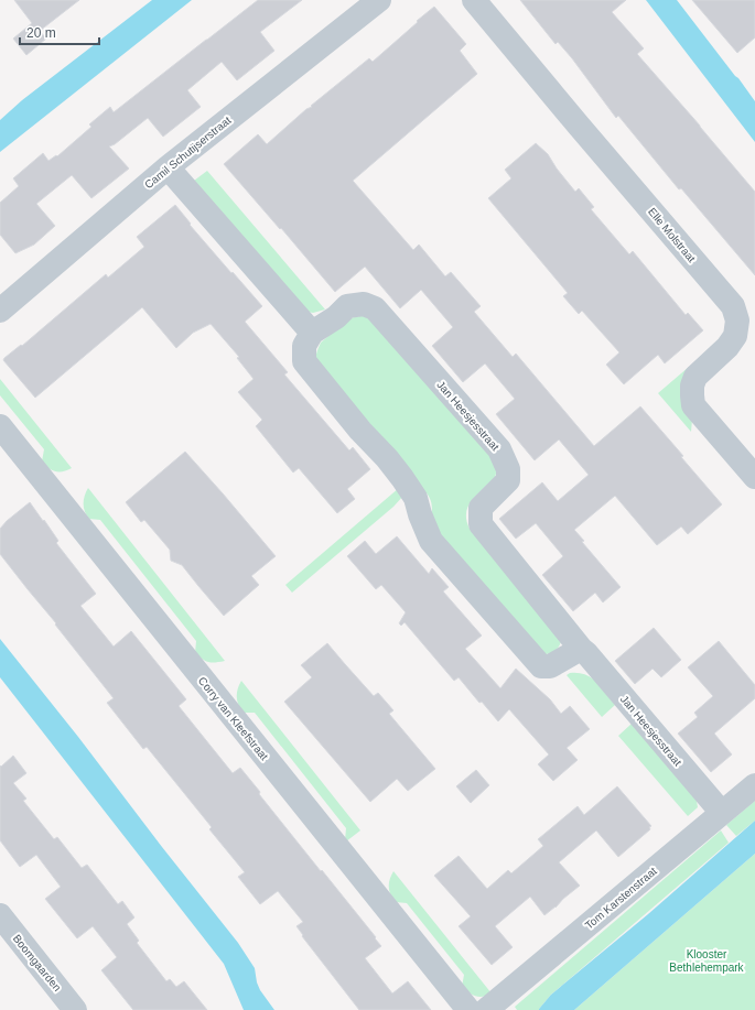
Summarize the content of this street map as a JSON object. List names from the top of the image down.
{
  "streets": {
    "street": [
      "Camil Schutijserstraat",
      "Elle Molstraat",
      "Jan Heesjesstraat",
      "Corry van Kleefstraat",
      "Tom Karstenstraat",
      "Boomgaarden"
    ]
  },
  "crossings": [
    ["Jan Heesjesstraat", "Tom Karstenstraat"]
  ],
  "parks": ["Klooster Bethlehempark"],
  "scale_bar": "20 m"
}
